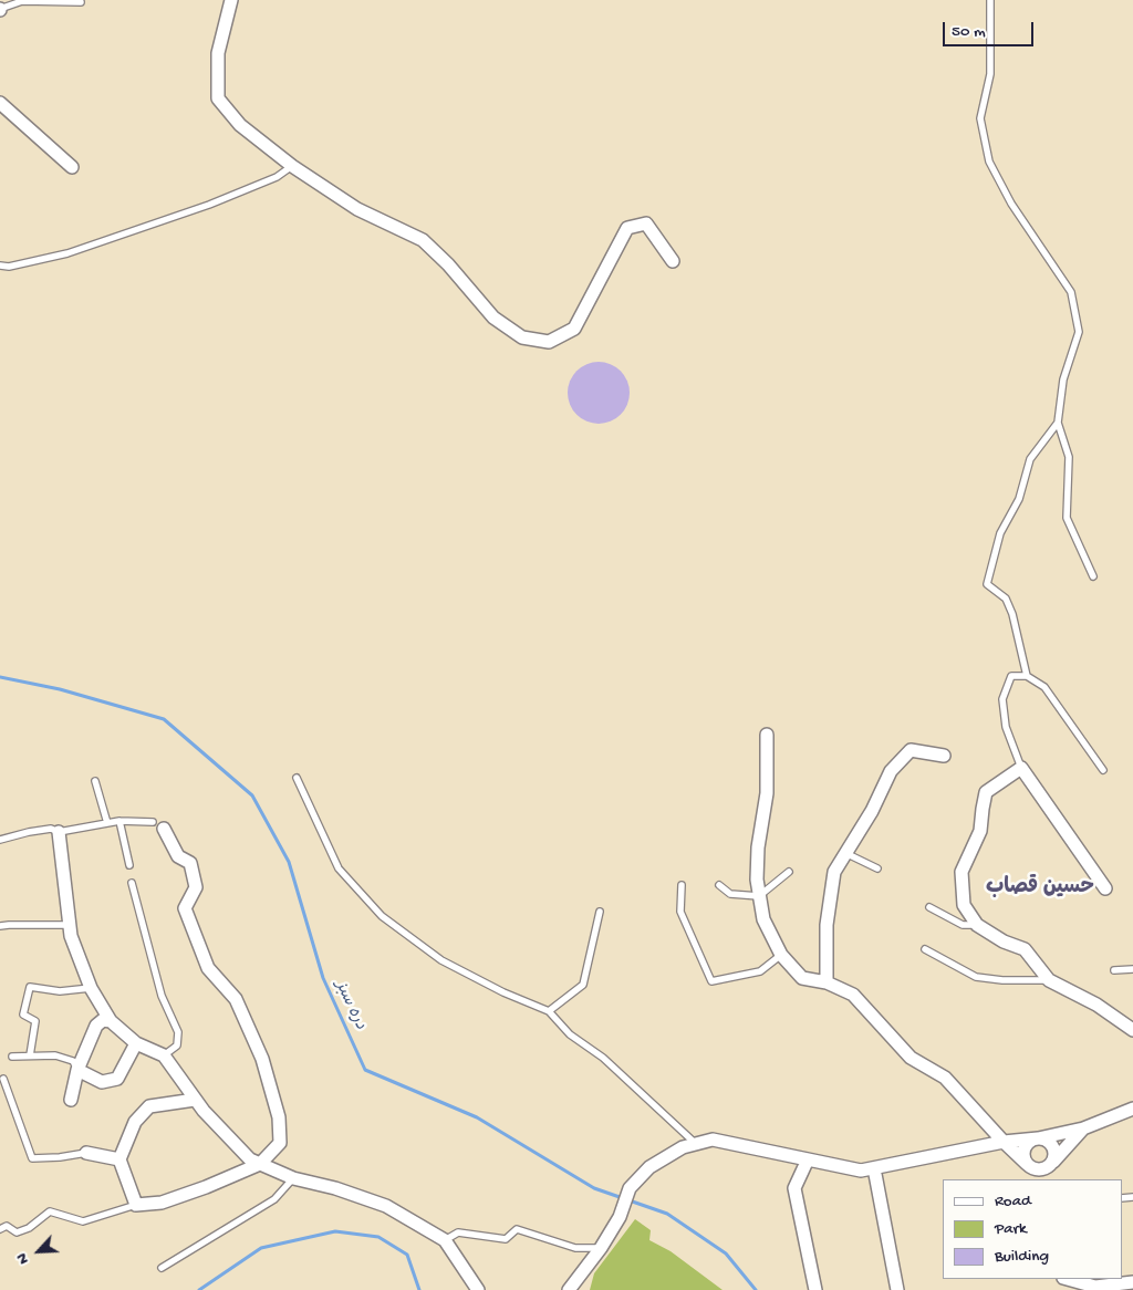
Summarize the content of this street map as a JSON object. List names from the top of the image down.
{
  "districts": ["حسین قصاب"],
  "water": ["دره سبز"],
  "legend": ["Road", "Park", "Building"],
  "scale_bar": "50 m",
  "north": "bottom left"
}
